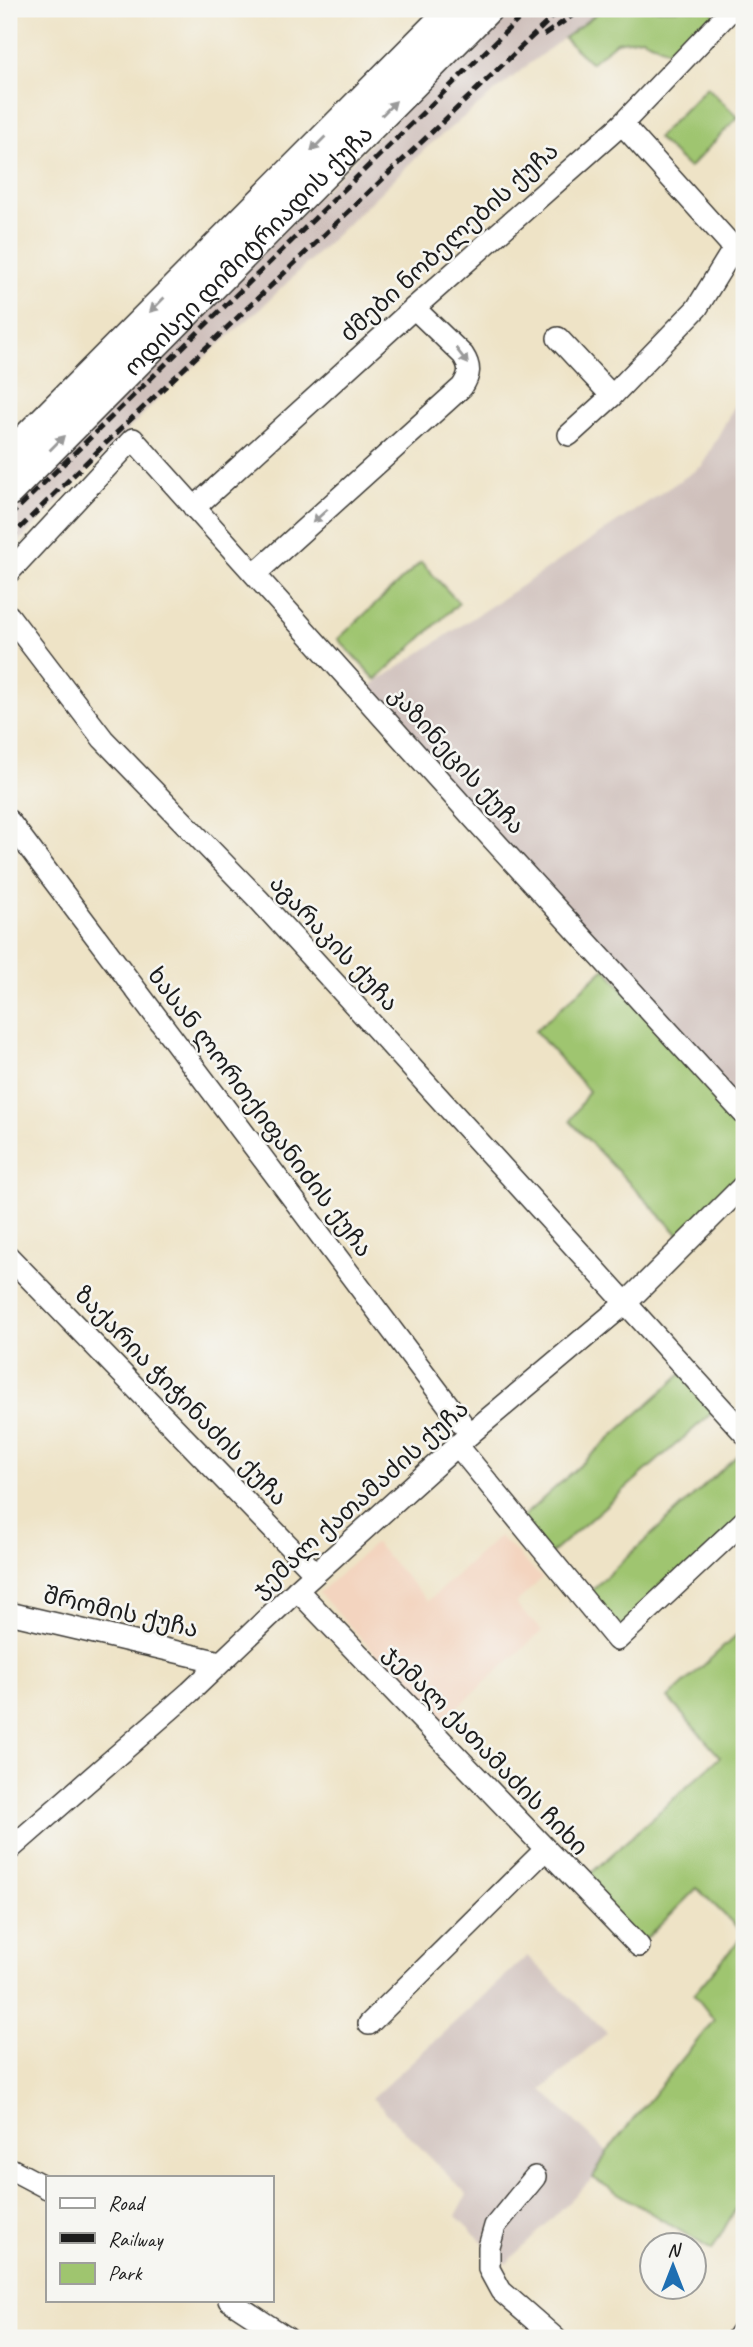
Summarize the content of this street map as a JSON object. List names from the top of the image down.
{
  "streets": {
    "main road": ["ოდისეი დიმიტრიადის ქუჩა"],
    "street": [
      "ძმები ნობელების ქუჩა",
      "კაზინეცის ქუჩა",
      "აგარაკის ქუჩა",
      "ხასან ლორთქიფანიძის ქუჩა",
      "ზაქარია ჭიჭინაძის ქუჩა",
      "ჯემალ ქათამაძის ქუჩა",
      "შრომის ქუჩა",
      "ჯემალ ქათამაძის ჩიხი"
    ]
  },
  "crossings": [
    ["ძმები ნობელების ქუჩა", "კაზინეცის ქუჩა"],
    ["აგარაკის ქუჩა", "ჯემალ ქათამაძის ქუჩა"],
    ["ხასან ლორთქიფანიძის ქუჩა", "ჯემალ ქათამაძის ქუჩა"],
    ["ზაქარია ჭიჭინაძის ქუჩა", "ჯემალ ქათამაძის ქუჩა"],
    ["ჯემალ ქათამაძის ქუჩა", "შრომის ქუჩა"],
    ["ჯემალ ქათამაძის ქუჩა", "ჯემალ ქათამაძის ჩიხი"]
  ],
  "legend": ["Road", "Railway", "Park"],
  "north": "top"
}
